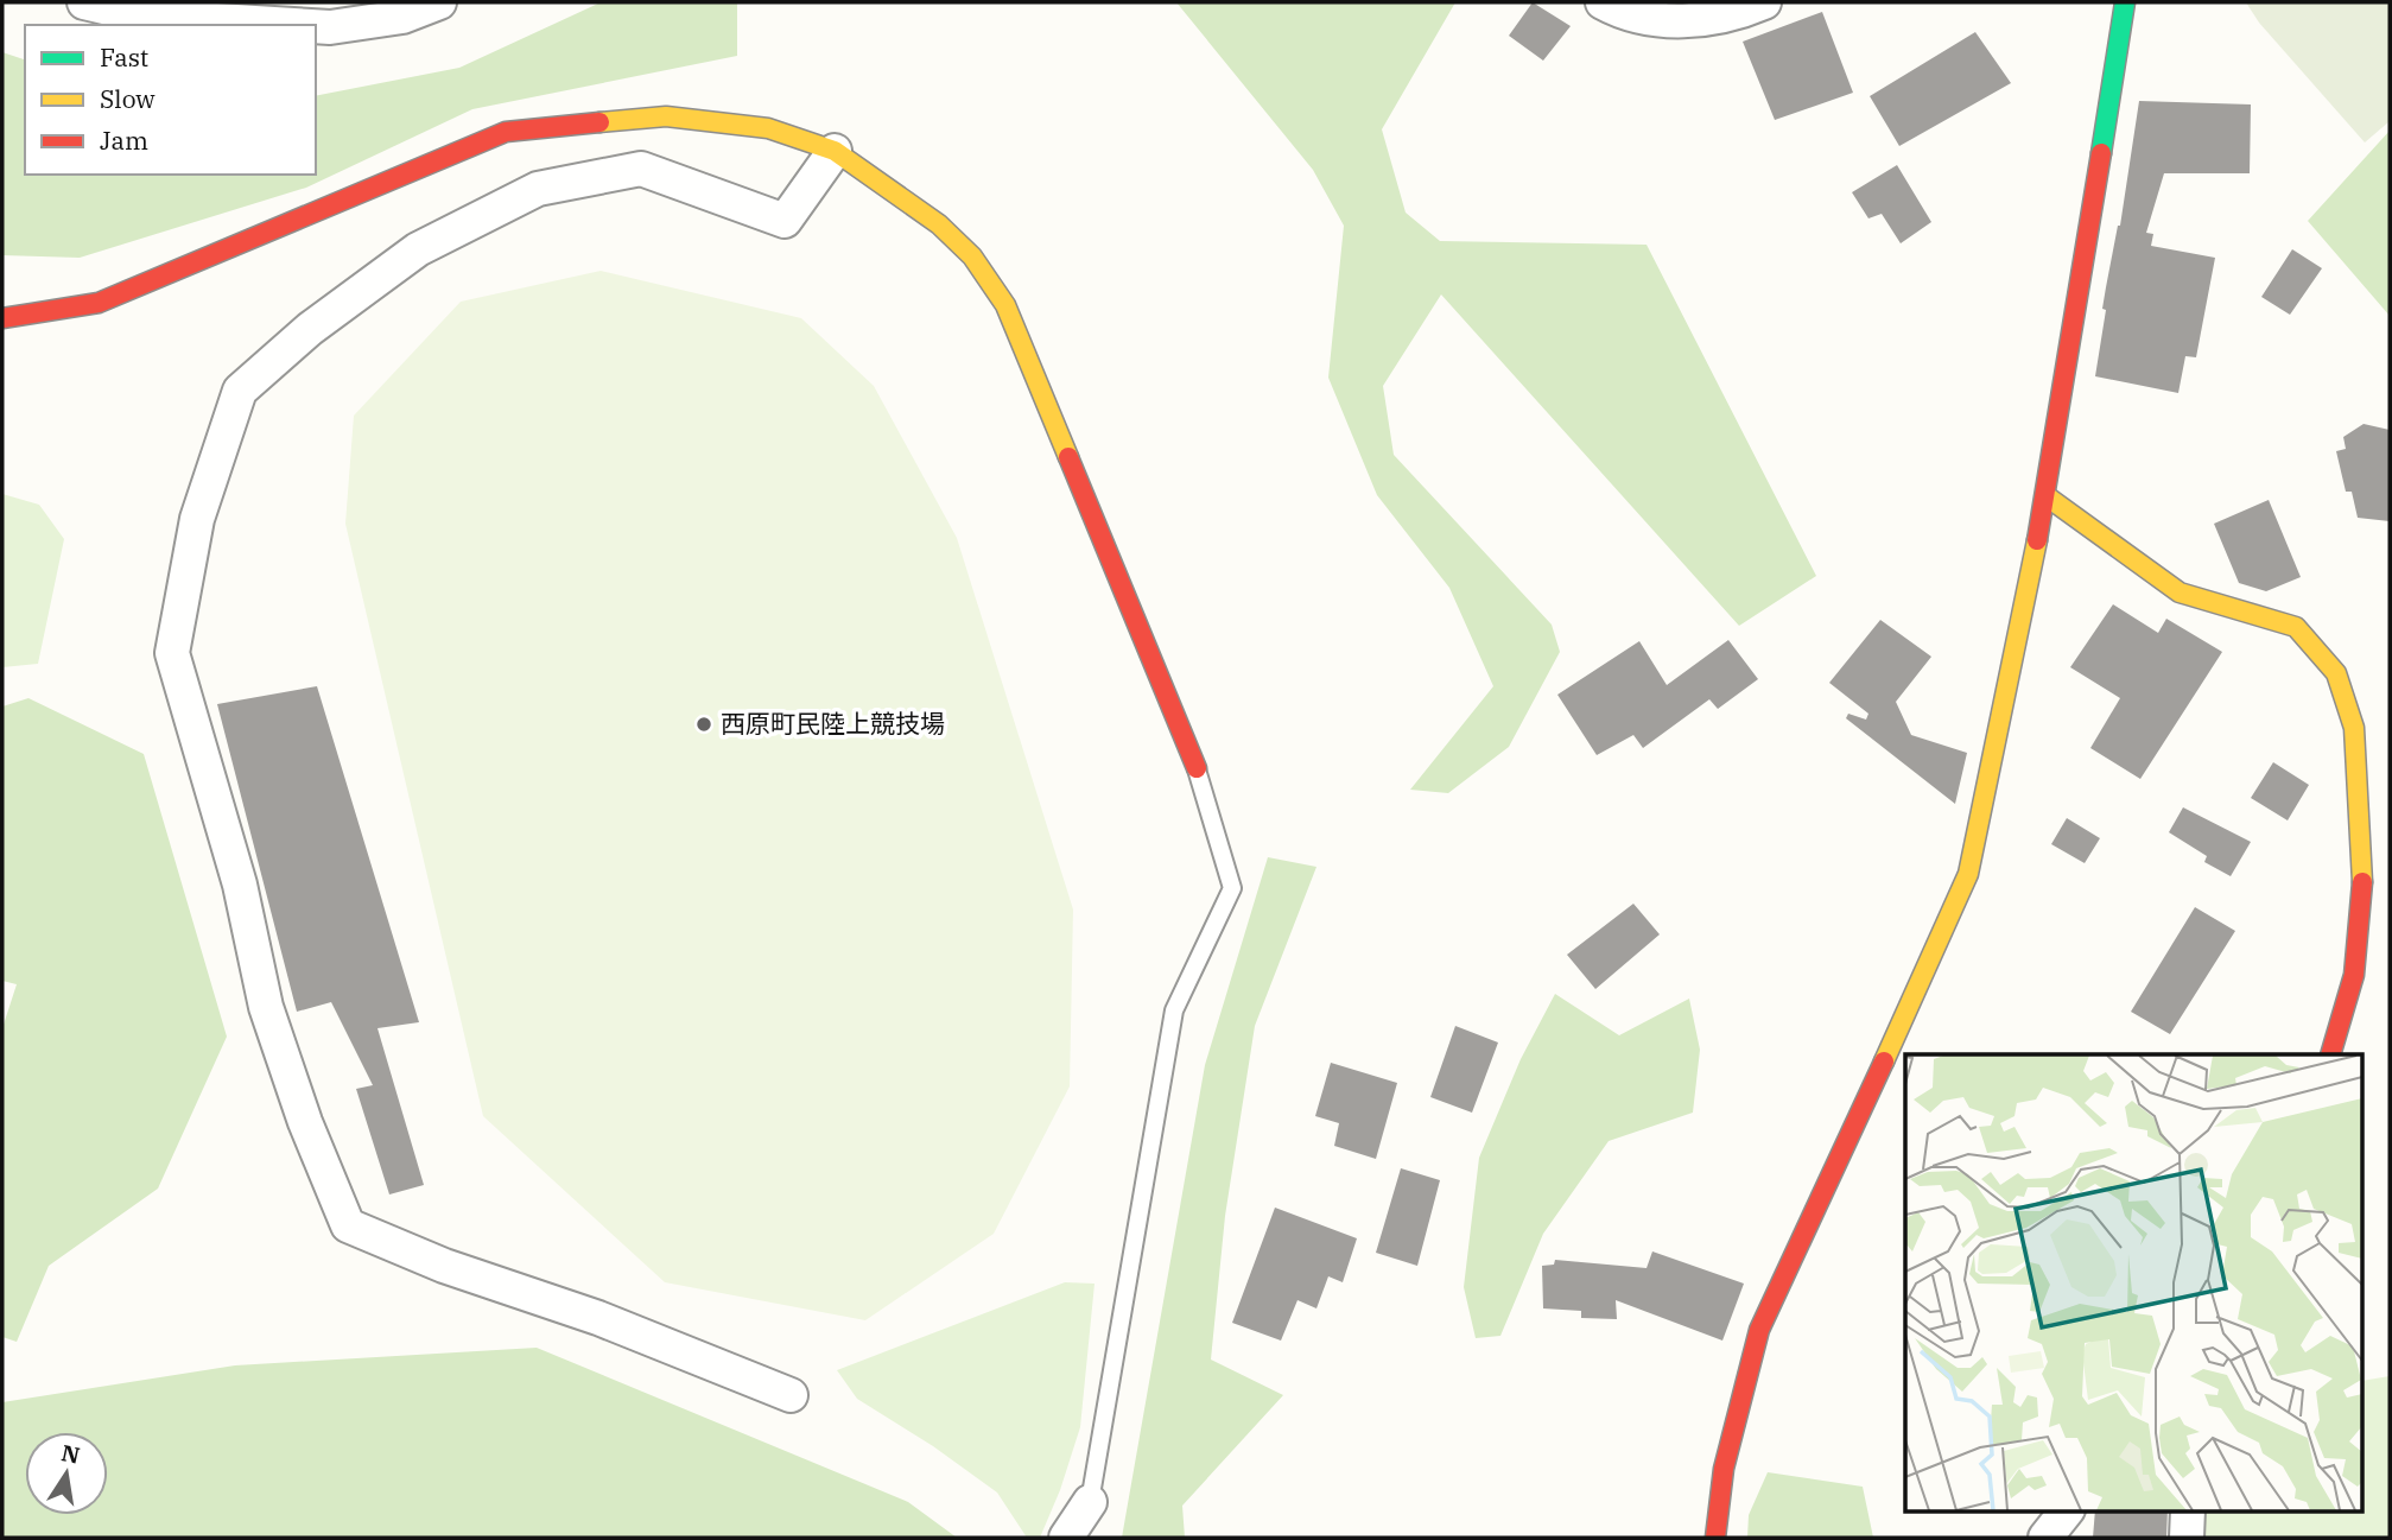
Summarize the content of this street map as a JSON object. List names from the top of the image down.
{
  "places": ["西原町民陸上競技場"],
  "legend": ["Fast", "Slow", "Jam"],
  "north": "top"
}
